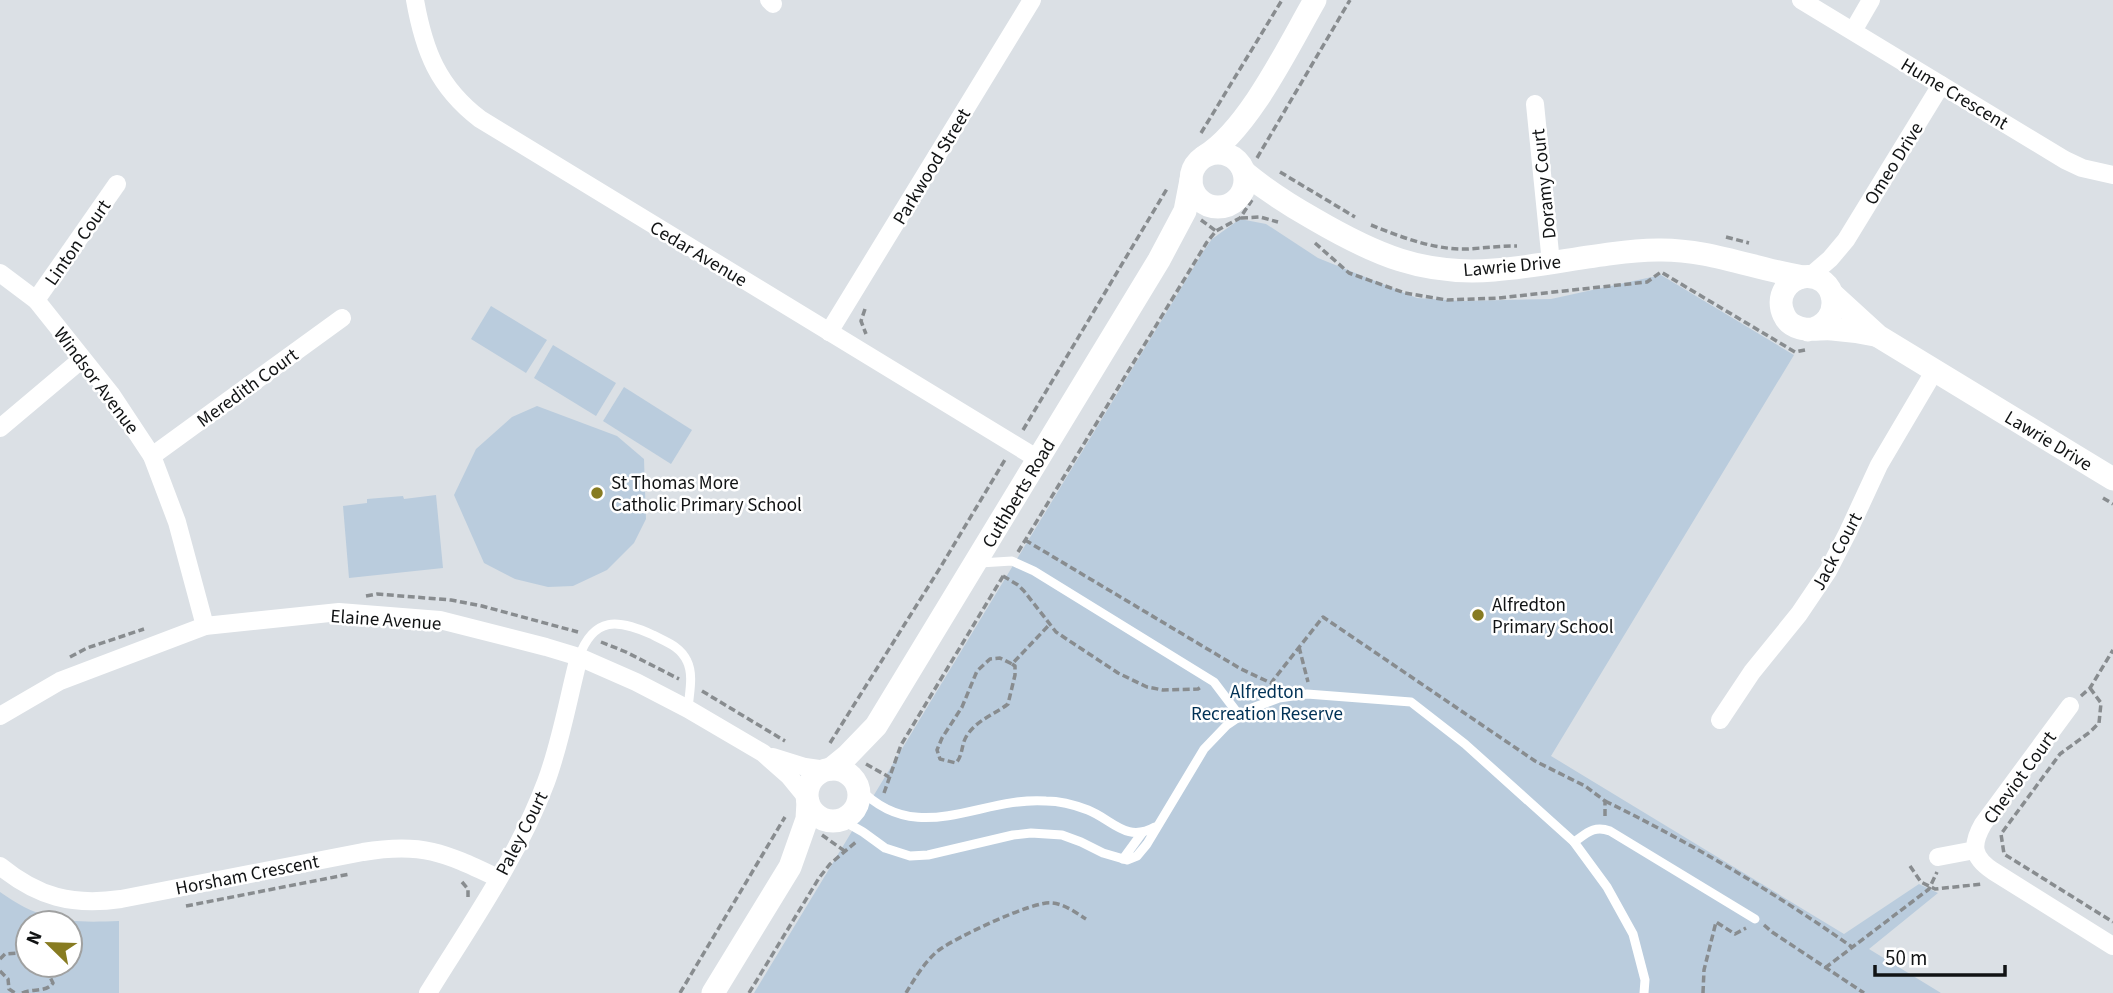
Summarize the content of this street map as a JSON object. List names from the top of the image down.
{
  "streets": {
    "street": [
      "Hume Crescent",
      "Omeo Drive",
      "Parkwood Street",
      "Doramy Court",
      "Linton Court",
      "Cedar Avenue",
      "Lawrie Drive",
      "Windsor Avenue",
      "Meredith Court",
      "Cuthberts Road",
      "Jack Court",
      "Elaine Avenue",
      "Cheviot Court",
      "Paley Court",
      "Horsham Crescent"
    ]
  },
  "crossings": [
    ["Hume Crescent", "Omeo Drive"],
    ["Omeo Drive", "Lawrie Drive"],
    ["Parkwood Street", "Cedar Avenue"],
    ["Doramy Court", "Lawrie Drive"],
    ["Linton Court", "Windsor Avenue"],
    ["Cedar Avenue", "Cuthberts Road"],
    ["Lawrie Drive", "Cuthberts Road"],
    ["Lawrie Drive", "Jack Court"],
    ["Windsor Avenue", "Meredith Court"],
    ["Windsor Avenue", "Elaine Avenue"],
    ["Cuthberts Road", "Elaine Avenue"],
    ["Elaine Avenue", "Paley Court"],
    ["Paley Court", "Horsham Crescent"]
  ],
  "parks": ["Alfredton Recreation Reserve"],
  "places": ["St Thomas More Catholic Primary School", "Alfredton Primary School"],
  "scale_bar": "50 m",
  "north": "top left"
}
